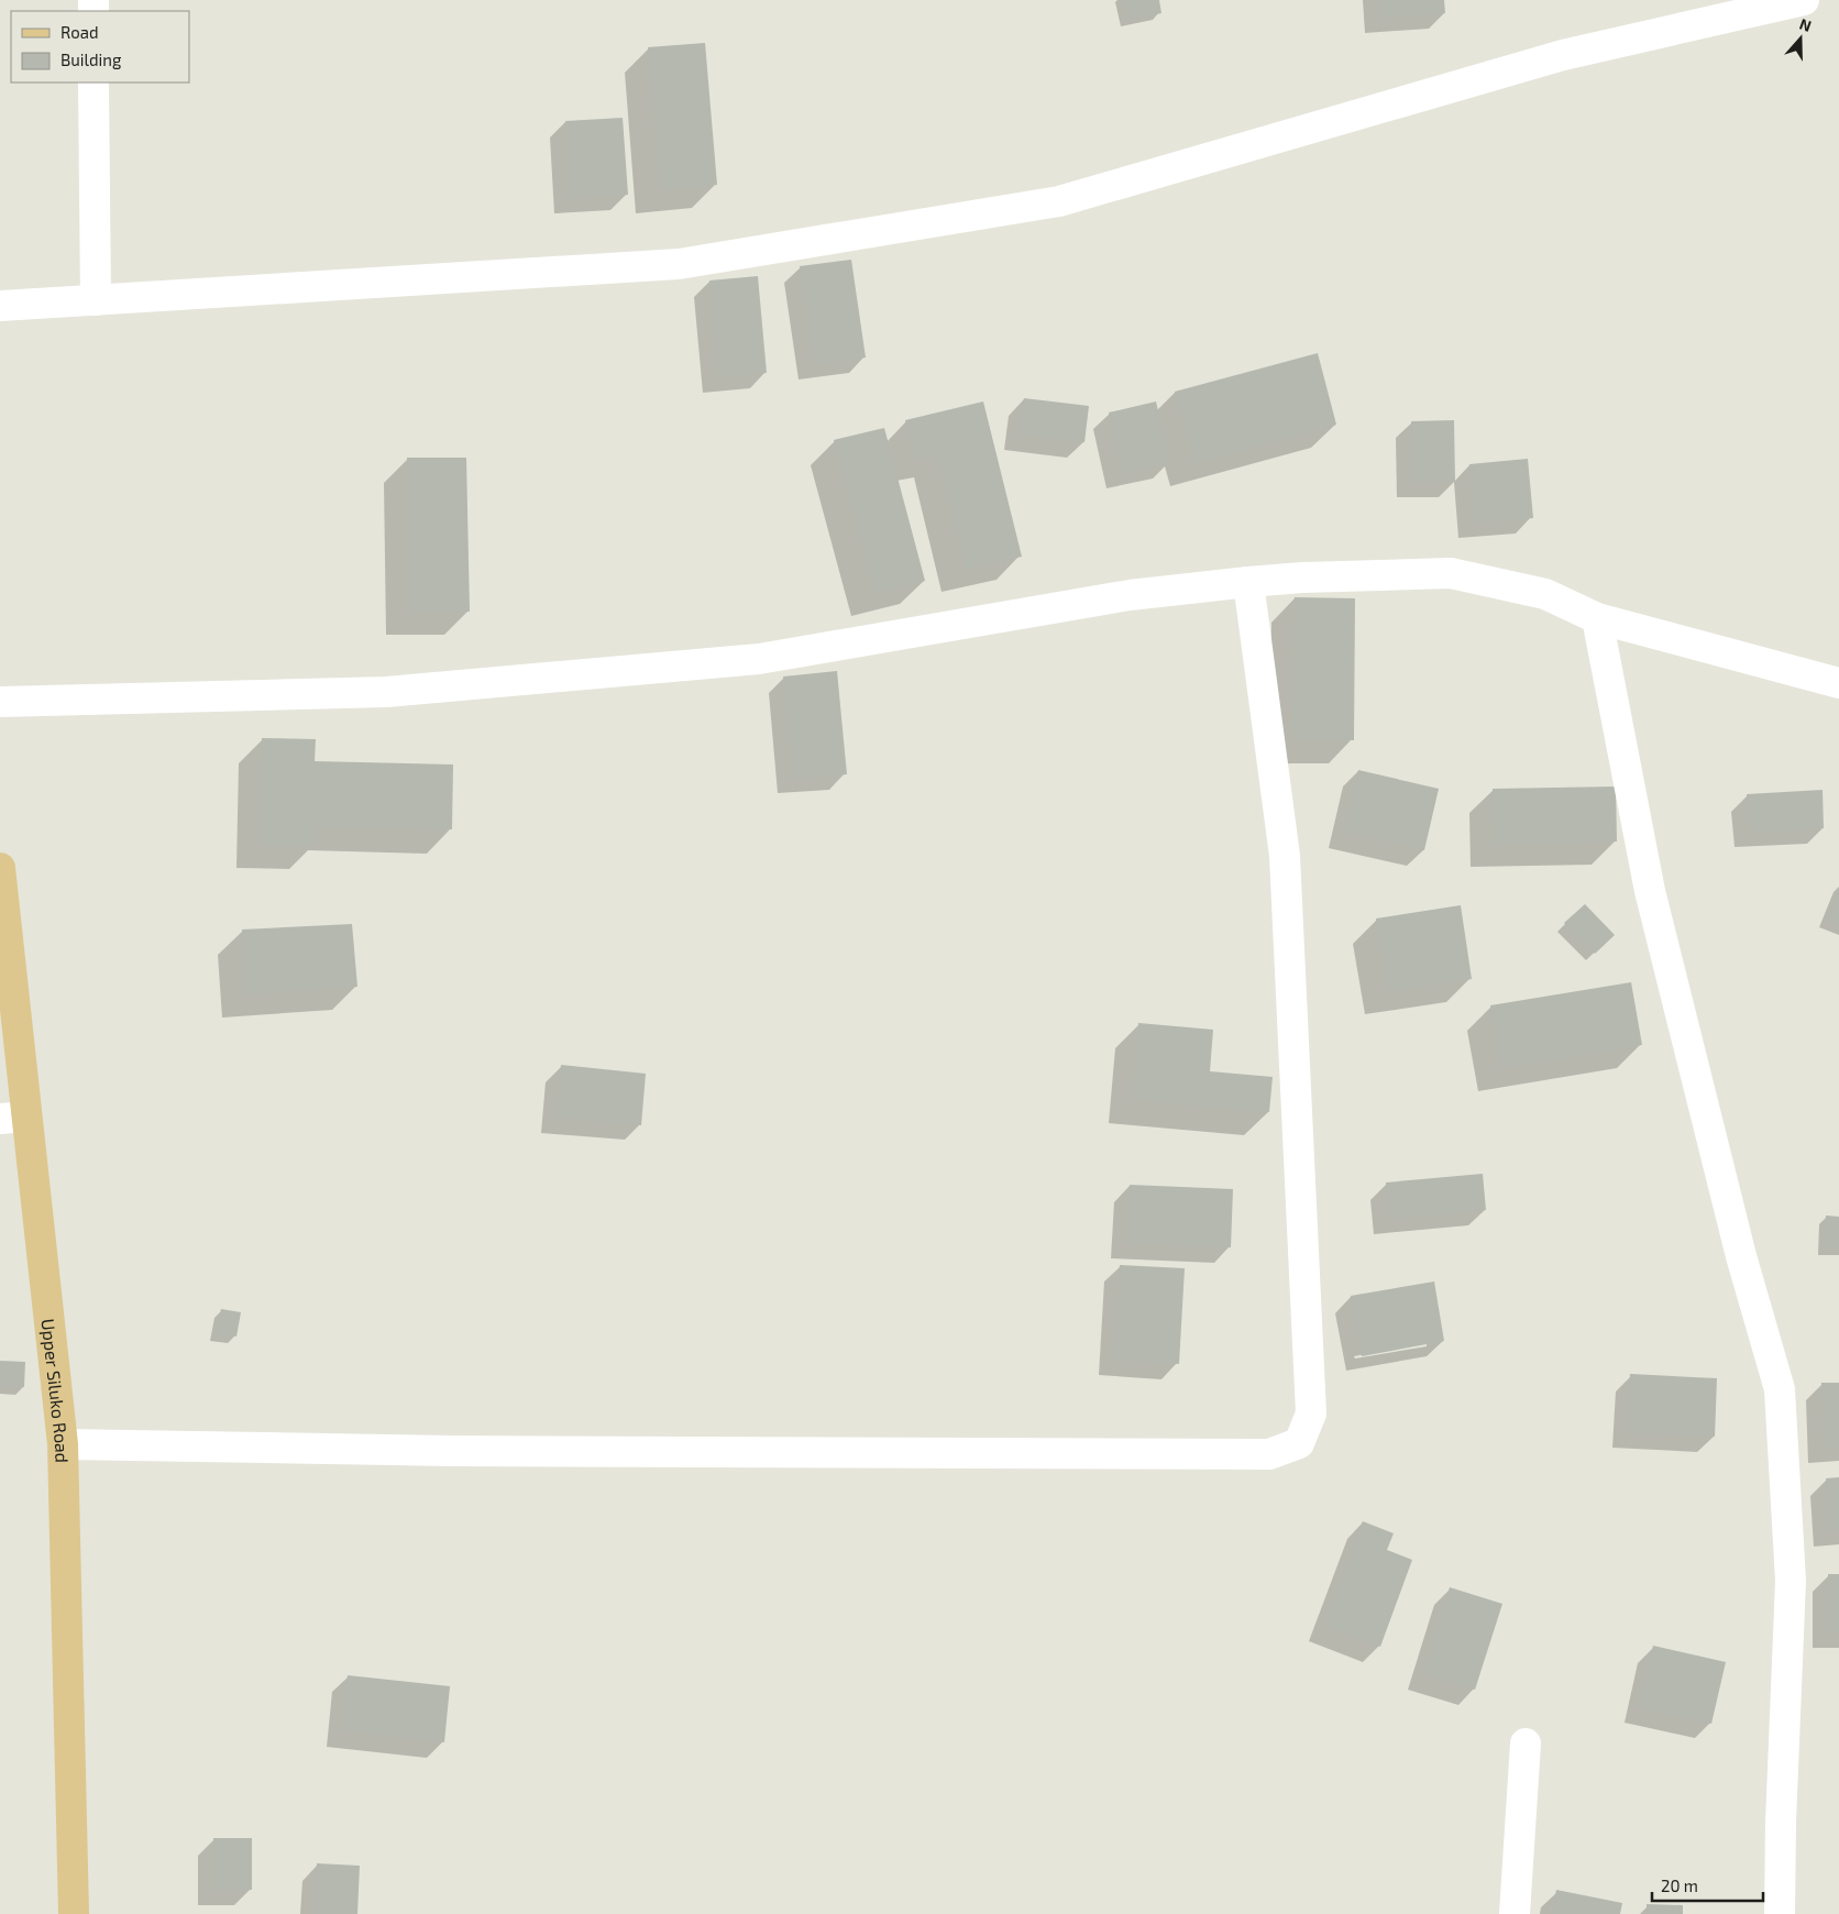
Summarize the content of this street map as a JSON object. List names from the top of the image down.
{
  "streets": {
    "main road": ["Upper Siluko Road"]
  },
  "legend": ["Road", "Building"],
  "scale_bar": "20 m",
  "north": "top"
}
